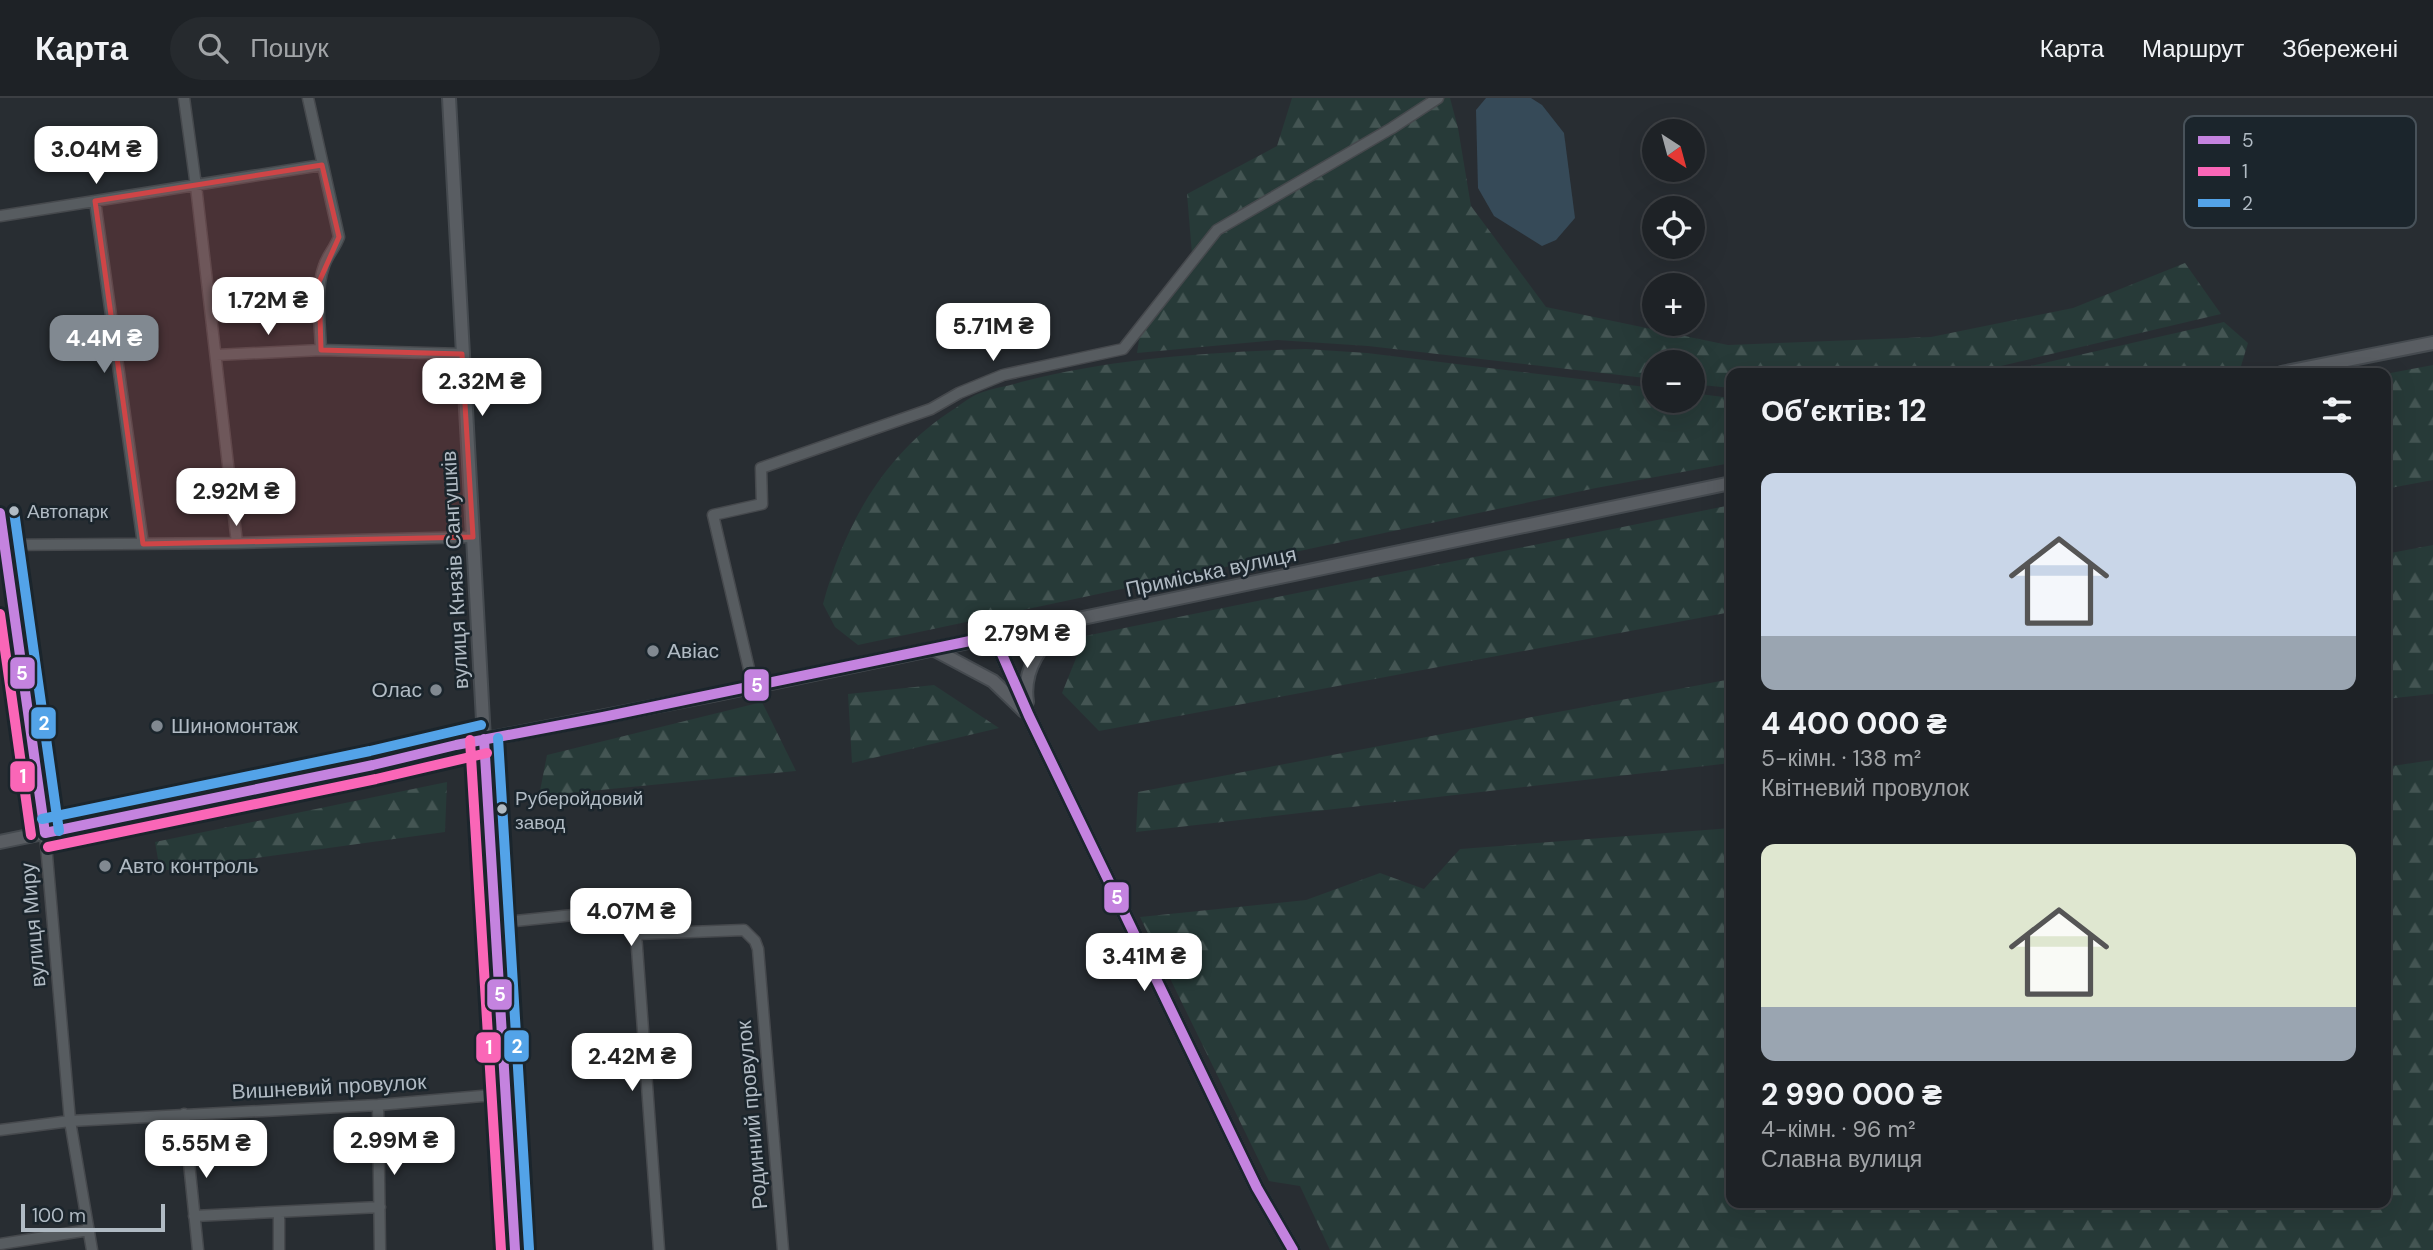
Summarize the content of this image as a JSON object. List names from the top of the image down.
{
  "streets": {
    "main road": ["вулиця Князів Сангушків", "Приміська вулиця"],
    "street": ["вулиця Миру", "Вишневий провулок", "Родинний провулок"]
  },
  "crossings": [
    ["вулиця Князів Сангушків", "Приміська вулиця"],
    ["вулиця Князів Сангушків", "Вишневий провулок"],
    ["Приміська вулиця", "вулиця Миру"],
    ["вулиця Миру", "Вишневий провулок"]
  ],
  "places": [
    "Автопарк",
    "Авіас",
    "Олас",
    "Шиномонтаж",
    "Руберойдовий завод",
    "Авто контроль"
  ],
  "lines": ["transit line 2", "transit line 5", "transit line 1"],
  "legend": ["5", "1", "2"],
  "scale_bar": "100 m",
  "north": "bottom right",
  "page": {
    "header": "Карта",
    "search": "Пошук",
    "nav": ["Карта", "Маршрут", "Збережені"],
    "map_buttons": ["+", "−"],
    "price": [
      "3.04M ₴",
      "1.72M ₴",
      "5.71M ₴",
      "4.4M ₴",
      "2.32M ₴",
      "2.92M ₴",
      "2.79M ₴",
      "4.07M ₴",
      "3.41M ₴",
      "2.42M ₴",
      "2.99M ₴",
      "5.55M ₴"
    ],
    "heading": "Об’єктів: 12",
    "list": [
      {
        "name": "4 400 000 ₴",
        "note": "5-кімн. · 138 m² · Квітневий провулок"
      },
      {
        "name": "2 990 000 ₴",
        "note": "4-кімн. · 96 m² · Славна вулиця"
      }
    ],
    "scale": "100 m"
  }
}
